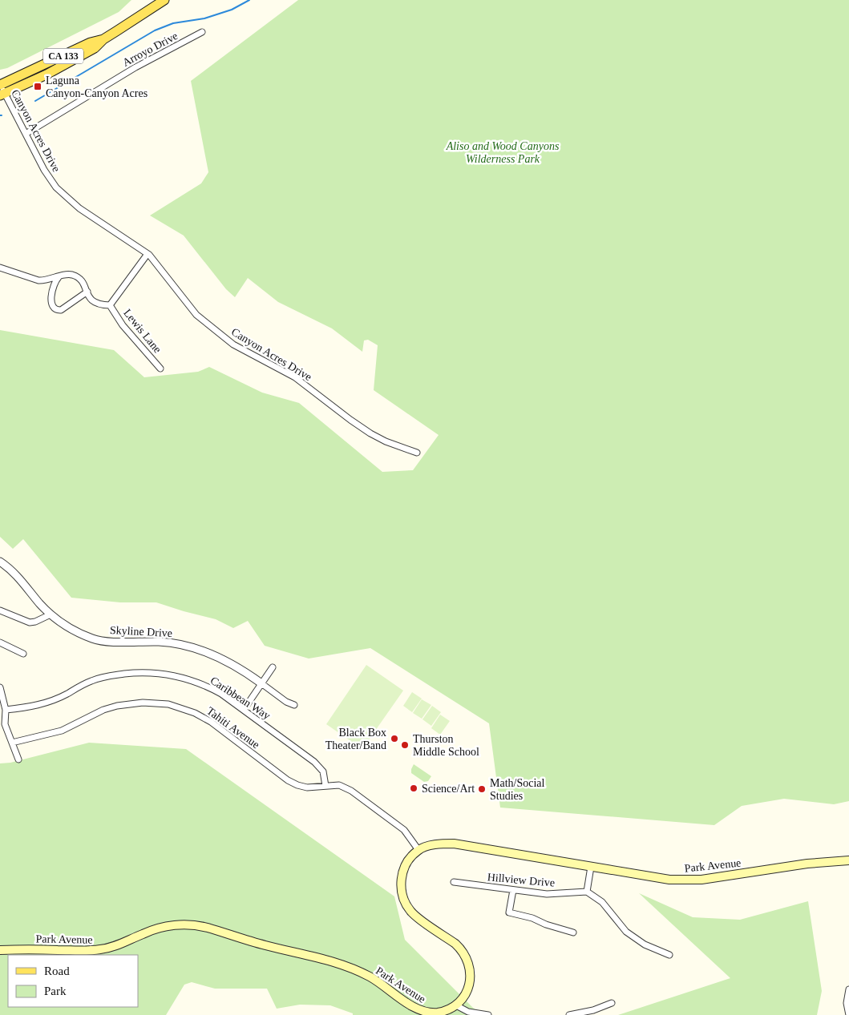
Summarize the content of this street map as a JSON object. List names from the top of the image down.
{
  "streets": {
    "main road": ["CA 133", "Park Avenue"],
    "street": [
      "Arroyo Drive",
      "Canyon Acres Drive",
      "Lewis Lane",
      "Skyline Drive",
      "Caribbean Way",
      "Tahiti Avenue",
      "Hillview Drive"
    ]
  },
  "crossings": [
    ["Arroyo Drive", "Canyon Acres Drive"],
    ["CA 133", "Canyon Acres Drive"],
    ["Caribbean Way", "Tahiti Avenue"],
    ["Tahiti Avenue", "Park Avenue"]
  ],
  "parks": ["Aliso and Wood Canyons Wilderness Park"],
  "places": {
    "transit": ["Laguna Canyon-Canyon Acres"],
    "other": [
      "Black Box Theater/Band",
      "Thurston Middle School",
      "Science/Art",
      "Math/Social Studies"
    ]
  },
  "legend": ["Road", "Park"]
}
